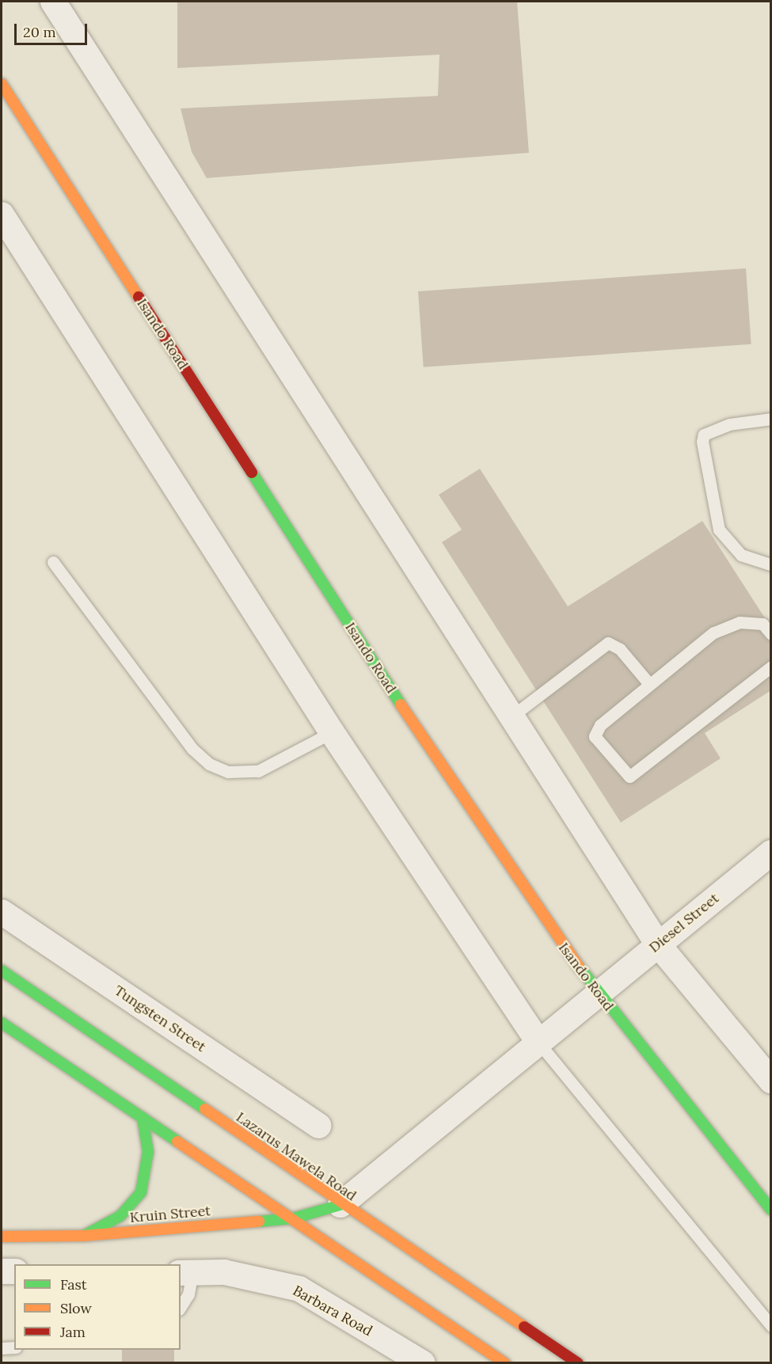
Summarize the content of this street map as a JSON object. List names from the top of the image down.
{
  "streets": {
    "main road": ["Isando Road", "Lazarus Mawela Road", "Kruin Street"],
    "street": ["Diesel Street", "Tungsten Street", "Barbara Road"]
  },
  "crossings": [
    ["Isando Road", "Diesel Street"],
    ["Lazarus Mawela Road", "Kruin Street"]
  ],
  "legend": ["Fast", "Slow", "Jam"],
  "scale_bar": "20 m"
}
